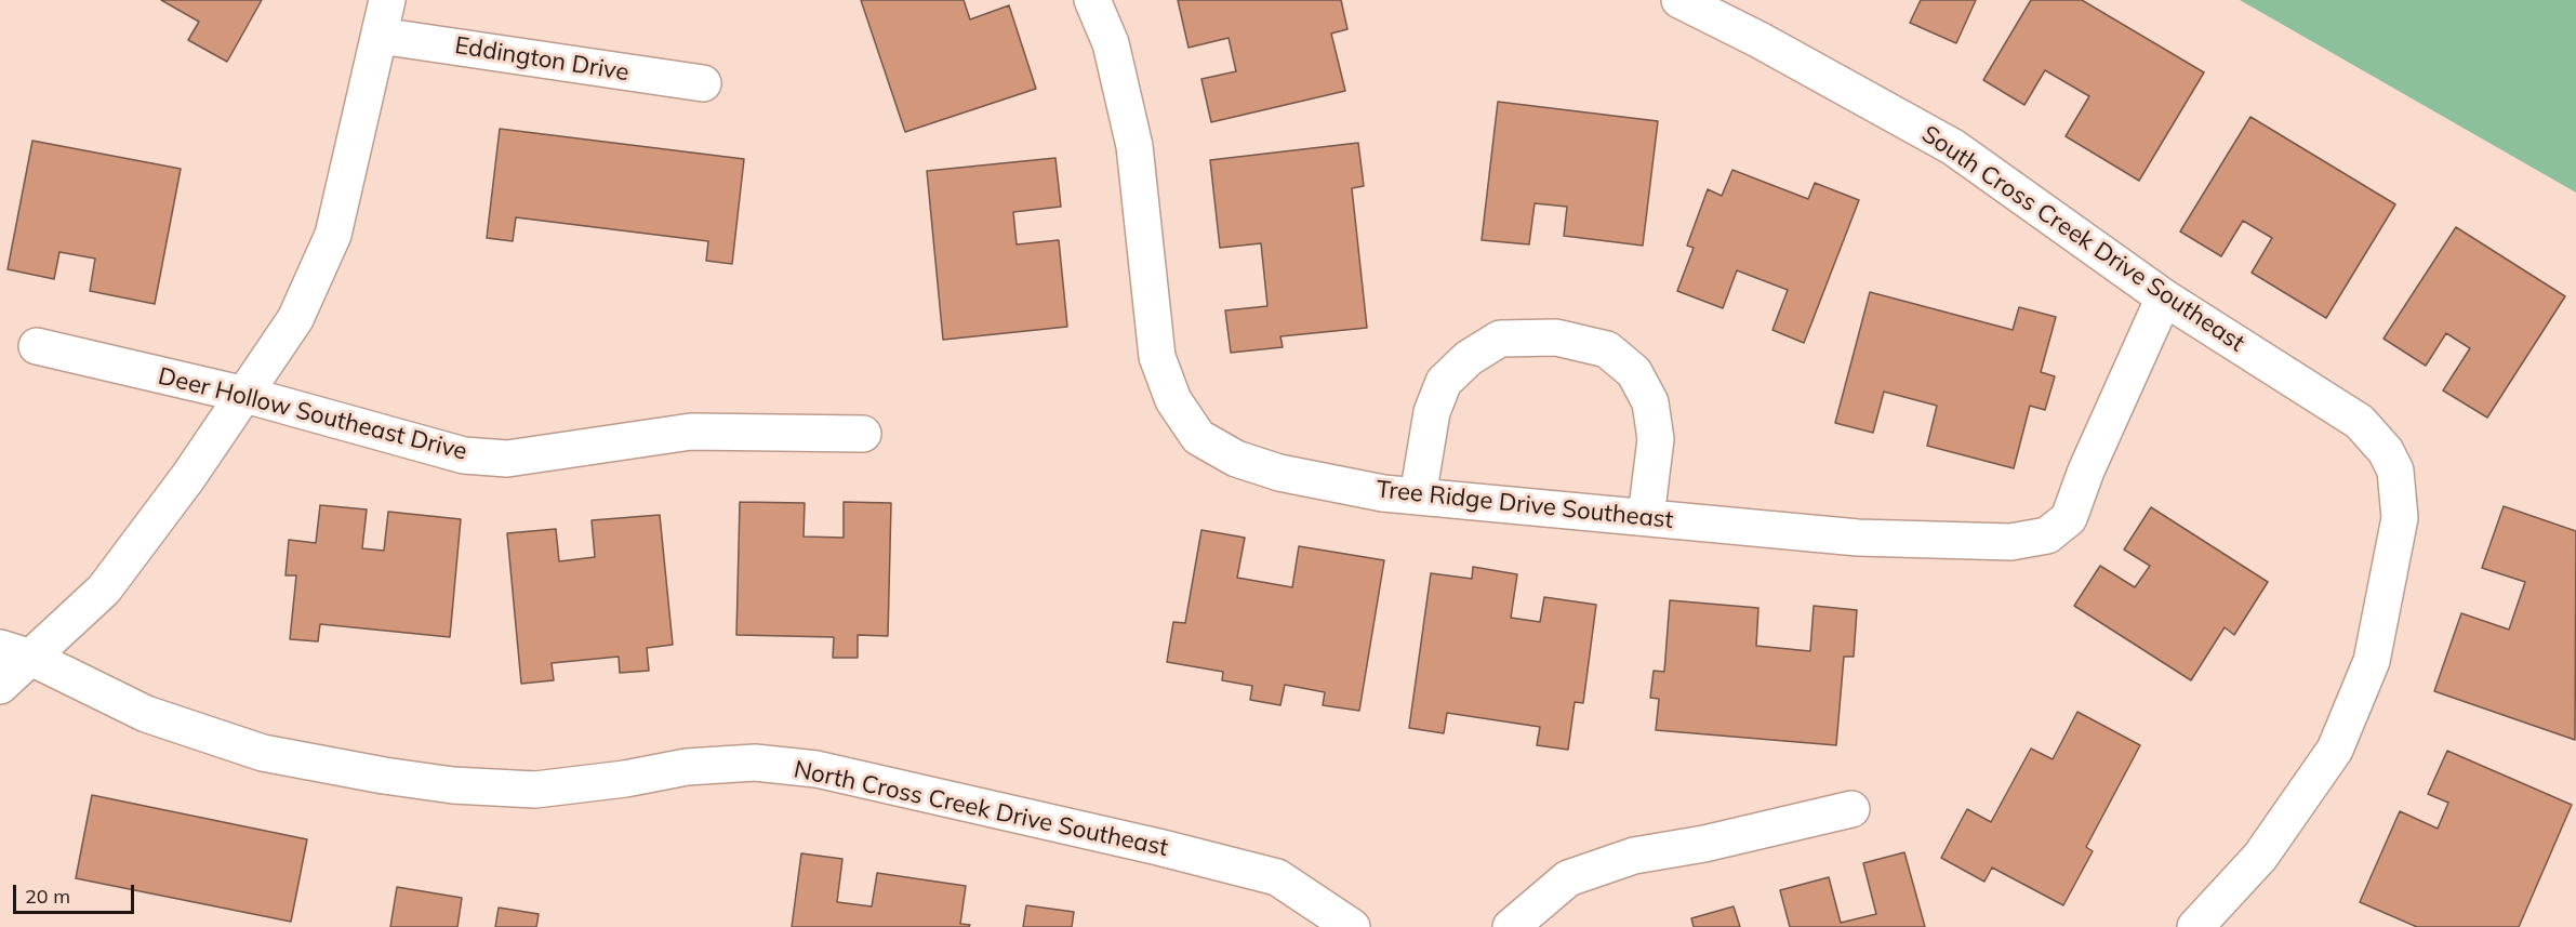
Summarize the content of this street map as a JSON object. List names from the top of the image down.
{
  "streets": {
    "street": [
      "Eddington Drive",
      "South Cross Creek Drive Southeast",
      "Deer Hollow Southeast Drive",
      "Tree Ridge Drive Southeast",
      "North Cross Creek Drive Southeast"
    ]
  },
  "crossings": [
    ["South Cross Creek Drive Southeast", "Tree Ridge Drive Southeast"]
  ],
  "scale_bar": "20 m"
}
